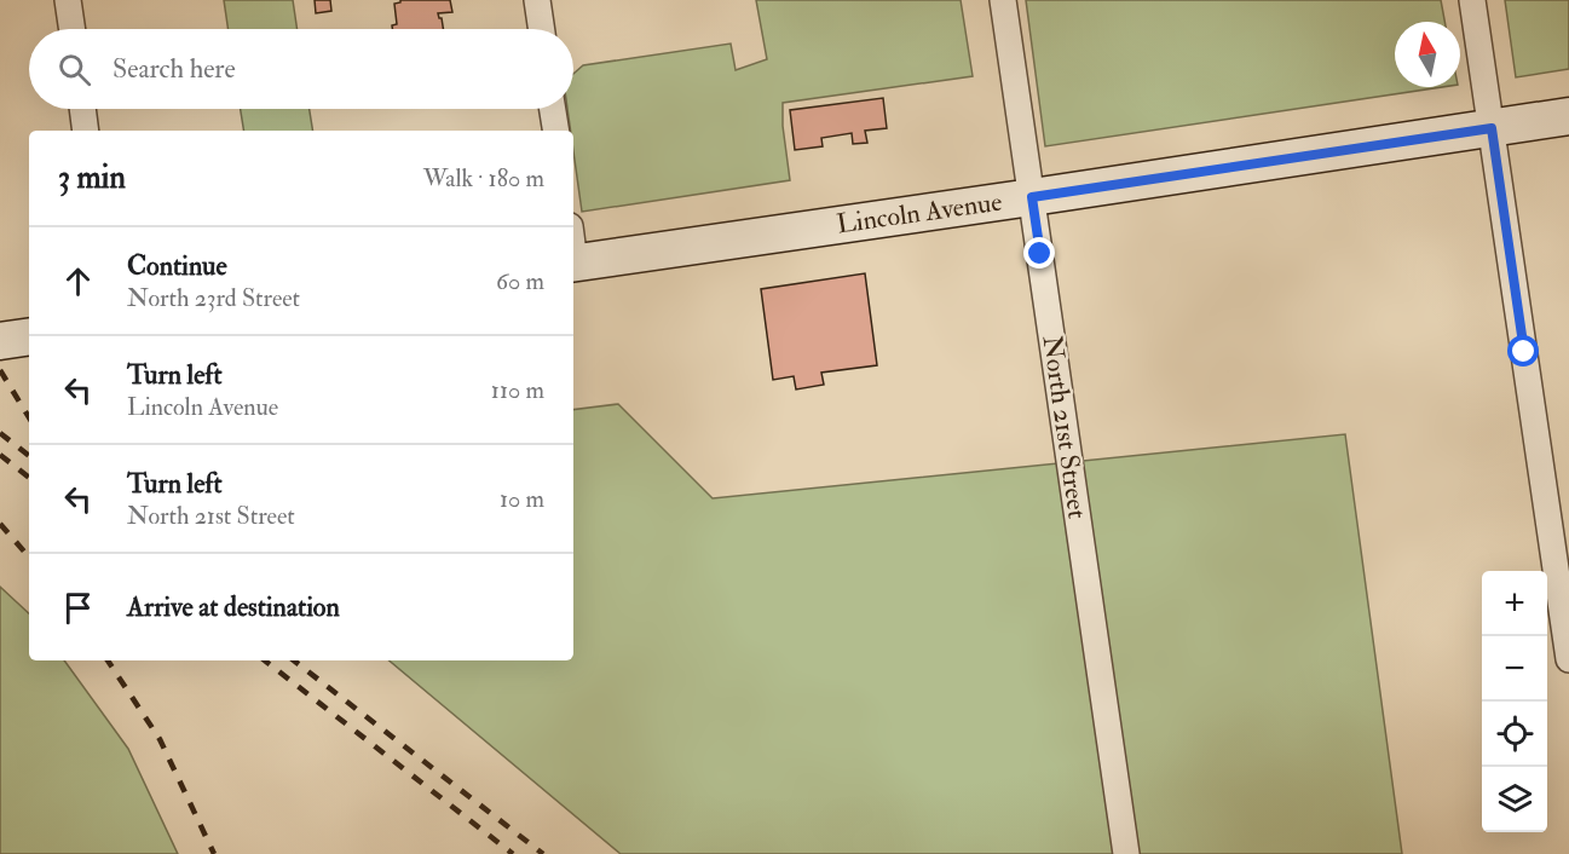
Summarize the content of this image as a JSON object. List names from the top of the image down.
{
  "streets": {
    "street": ["Lincoln Avenue", "North 21st Street"]
  },
  "crossings": [
    ["Lincoln Avenue", "North 21st Street"]
  ],
  "north": "top",
  "page": {
    "search": "Search here",
    "heading": ["3 min", "Walk · 180 m"],
    "list": [
      ["Continue", "North 23rd Street", "60 m"],
      ["Turn left", "Lincoln Avenue", "110 m"],
      ["Turn left", "North 21st Street", "10 m"],
      "Arrive at destination"
    ],
    "map_buttons": ["+", "−"]
  }
}
